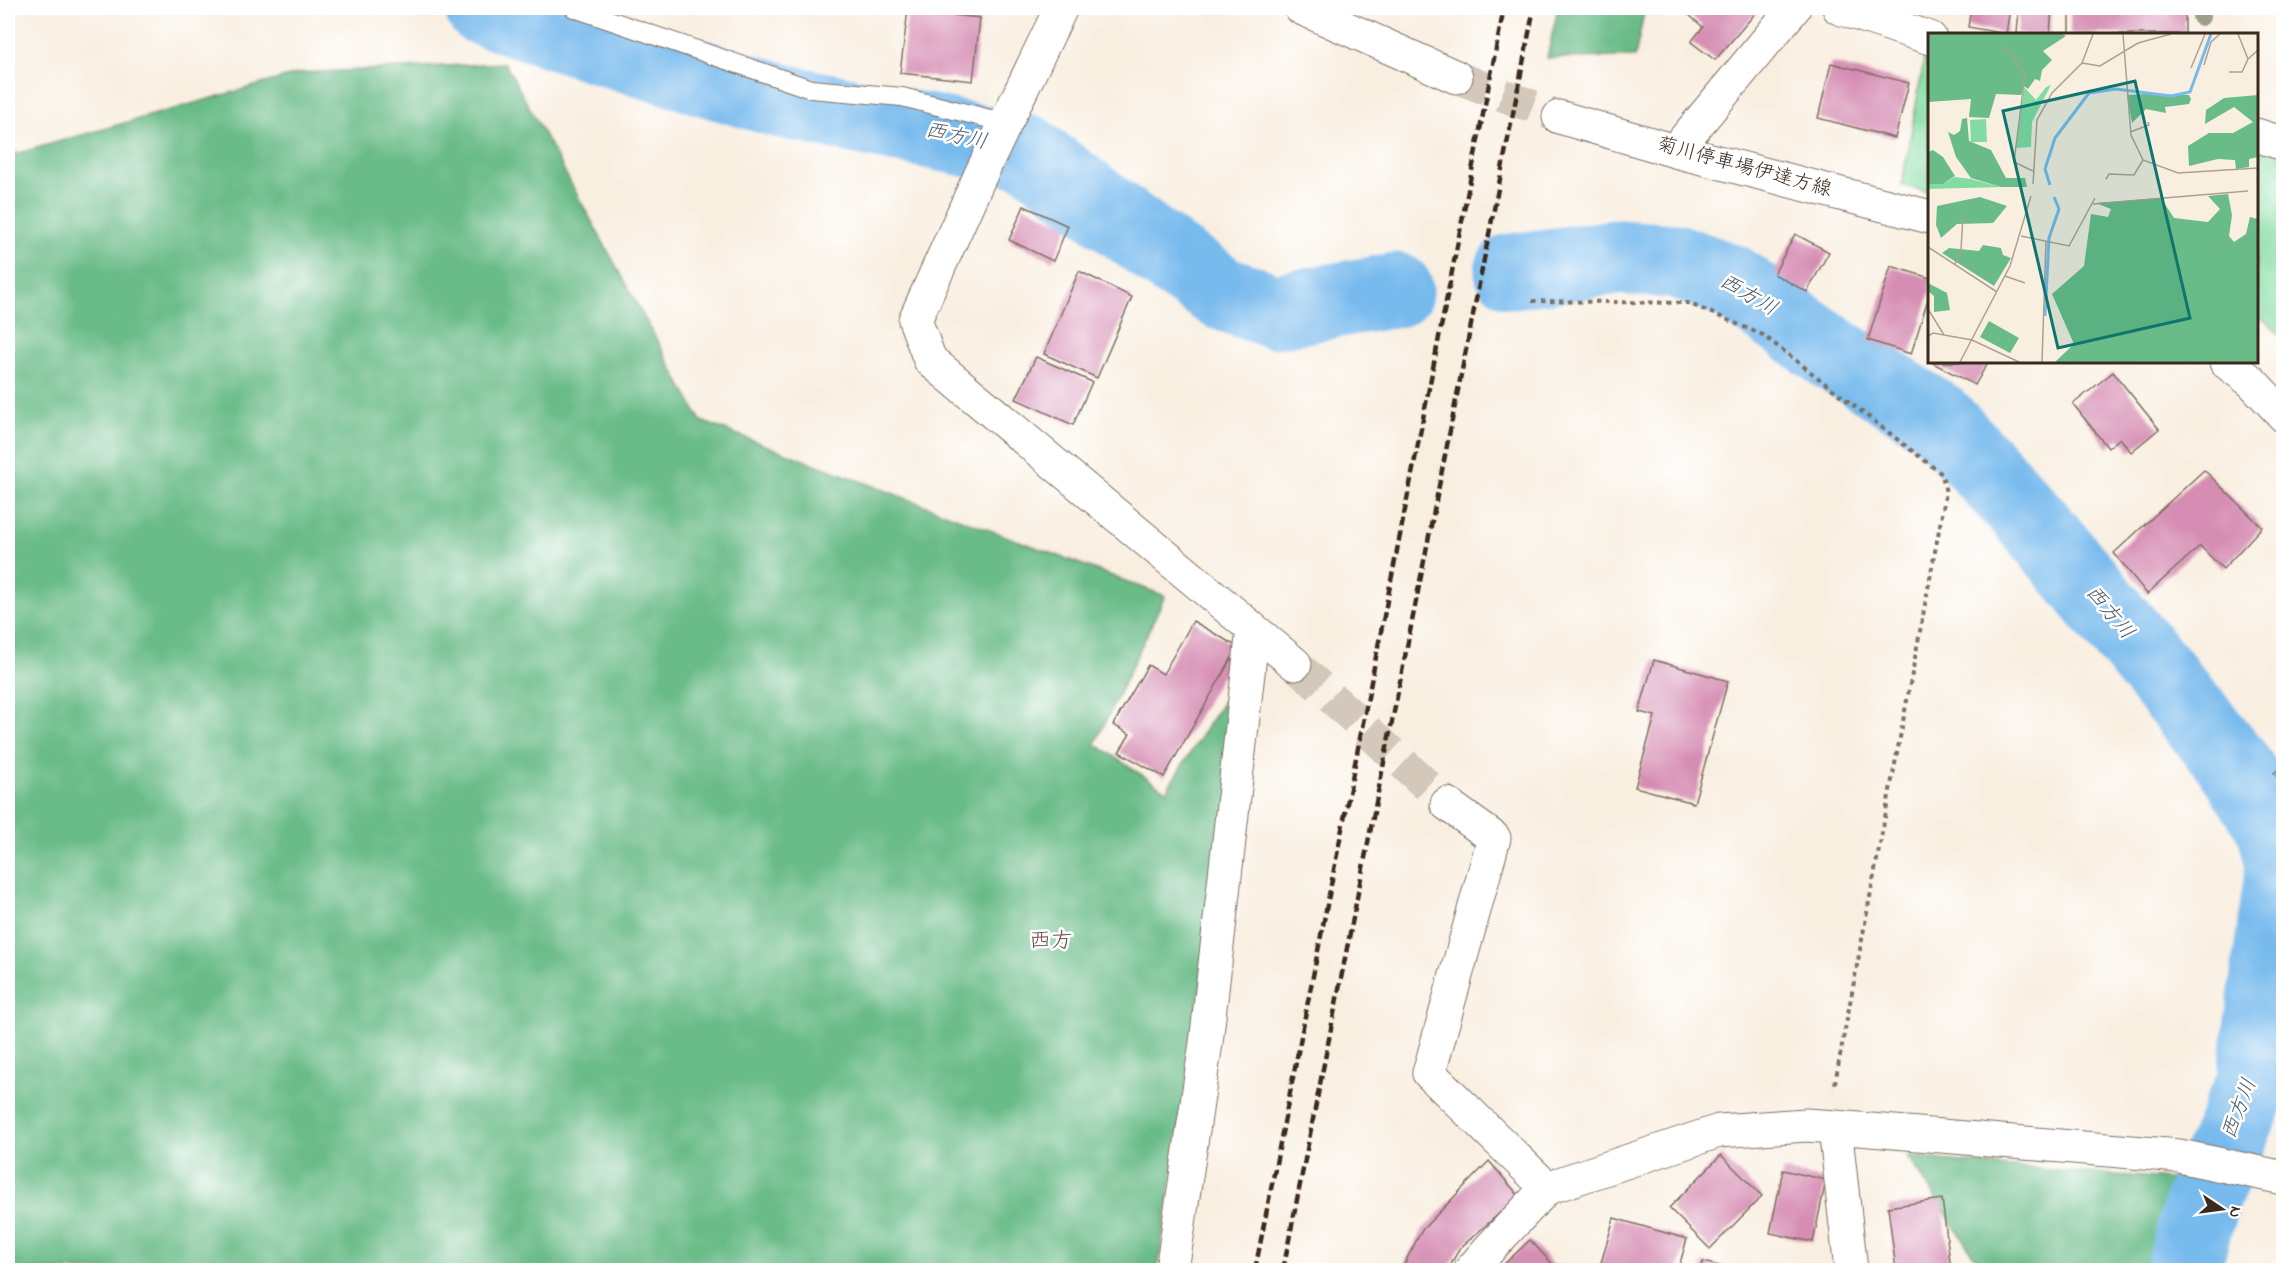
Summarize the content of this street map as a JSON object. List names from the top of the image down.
{
  "streets": {
    "street": ["菊川停車場伊達方線"]
  },
  "districts": ["西方"],
  "water": ["西方川"],
  "north": "right"
}
